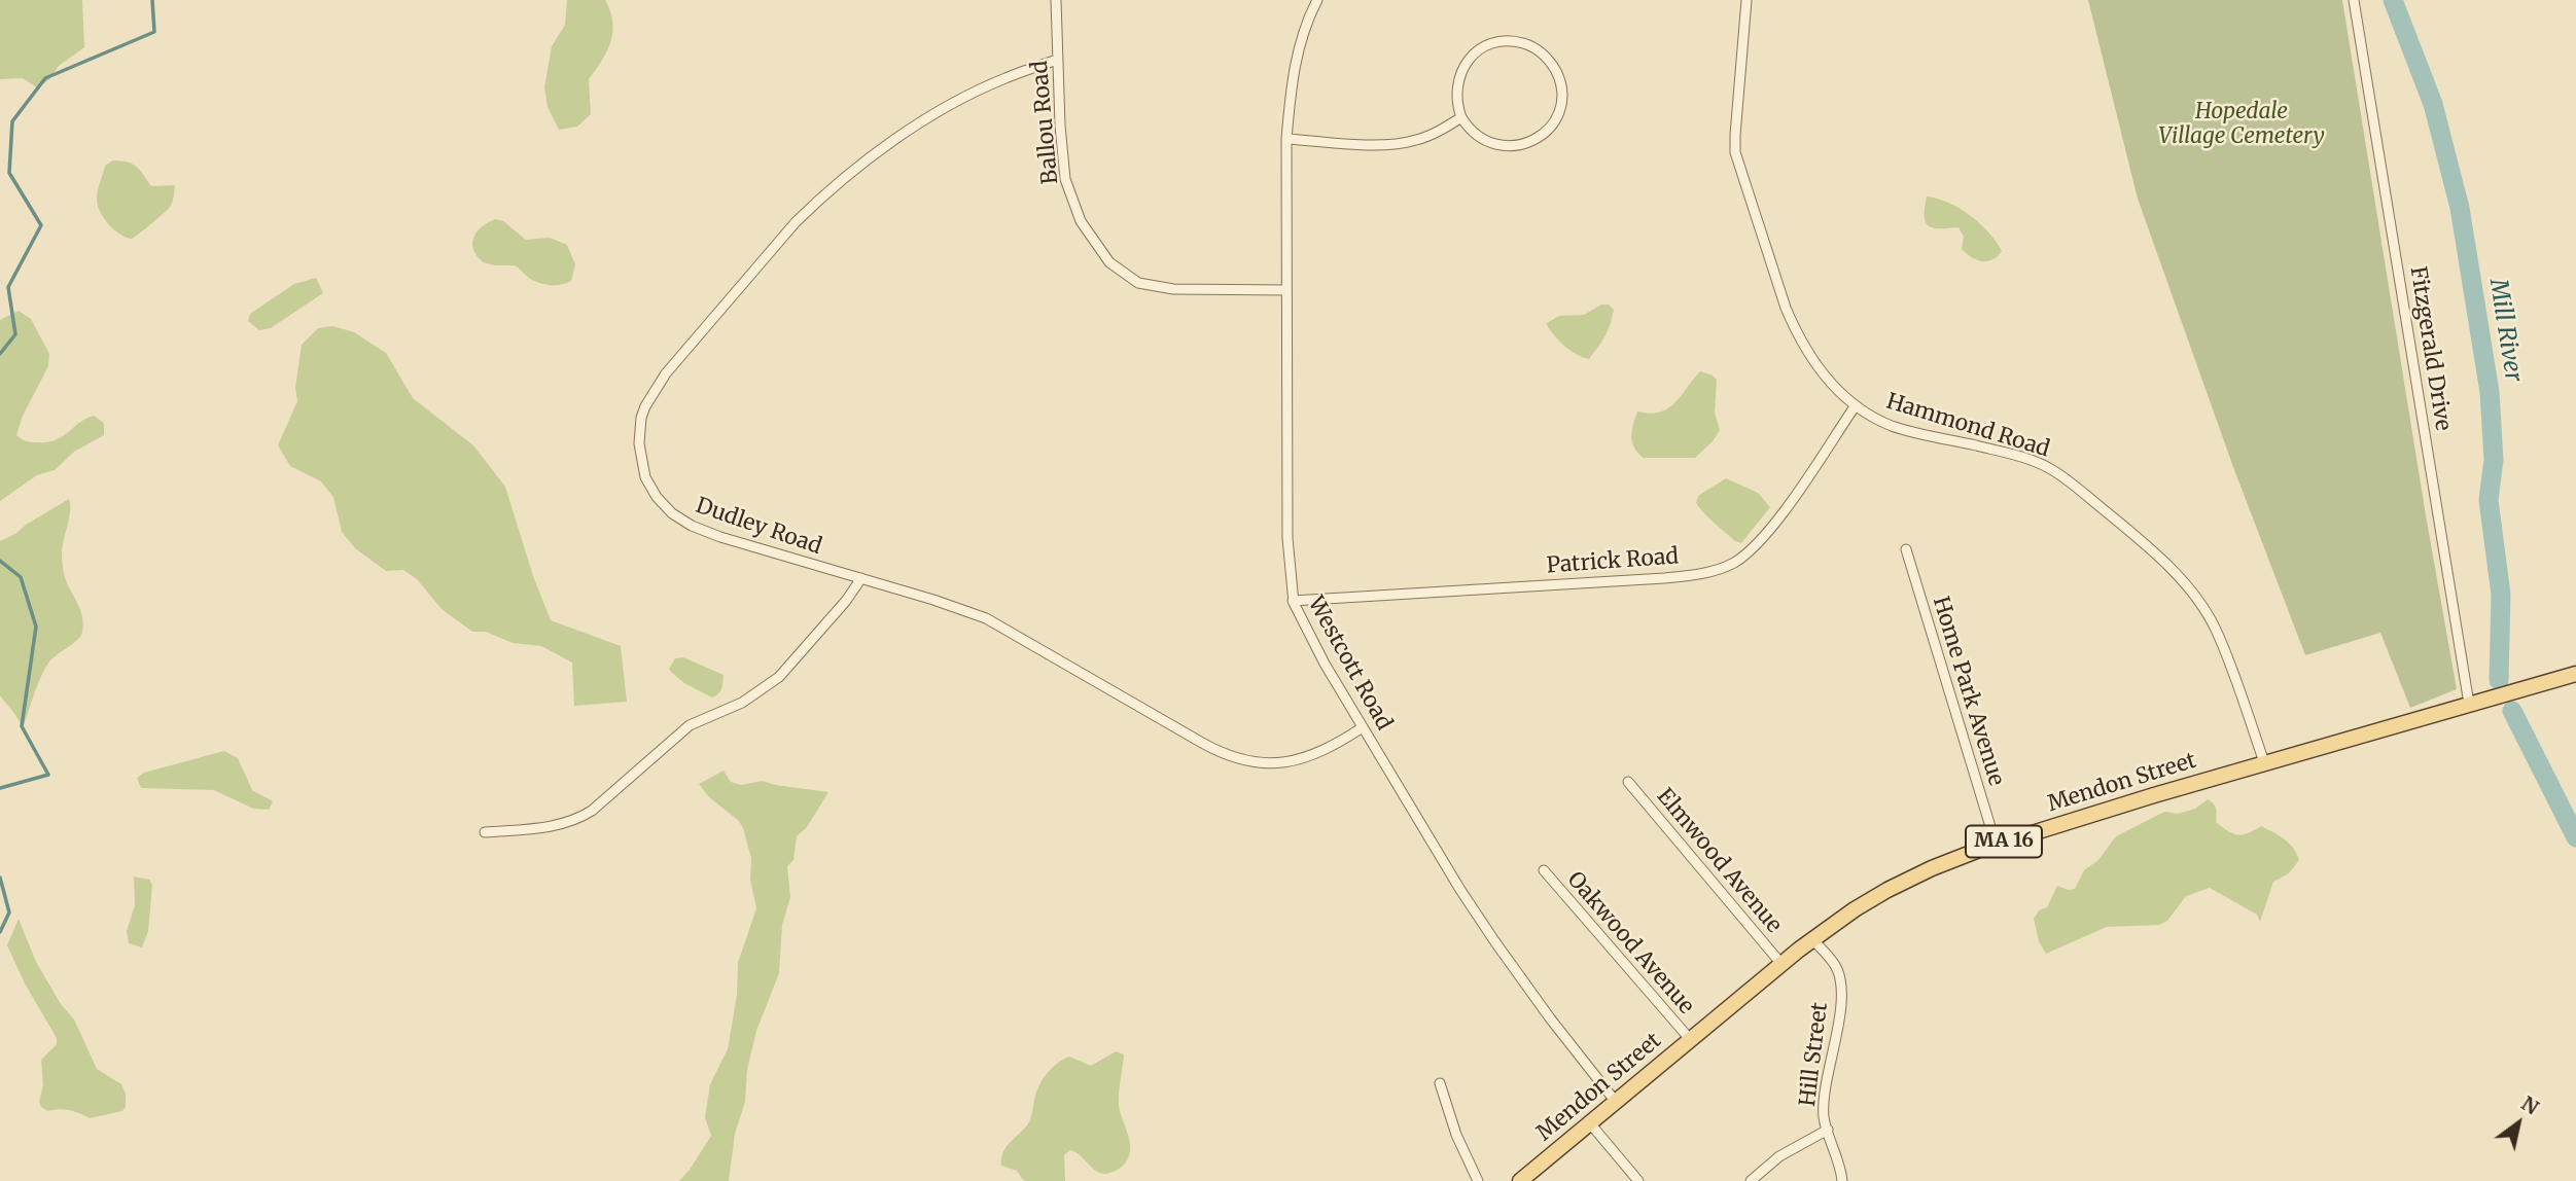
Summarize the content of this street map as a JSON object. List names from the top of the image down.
{
  "streets": {
    "main road": ["Mendon Street", "MA 16"],
    "street": [
      "Ballou Road",
      "Fitzgerald Drive",
      "Hammond Road",
      "Dudley Road",
      "Patrick Road",
      "Westcott Road",
      "Home Park Avenue",
      "Elmwood Avenue",
      "Oakwood Avenue",
      "Hill Street"
    ]
  },
  "crossings": [
    ["Ballou Road", "Dudley Road"],
    ["Ballou Road", "Westcott Road"],
    ["Fitzgerald Drive", "Mendon Street"],
    ["Hammond Road", "Patrick Road"],
    ["Hammond Road", "Mendon Street"],
    ["Dudley Road", "Westcott Road"],
    ["Patrick Road", "Westcott Road"],
    ["Westcott Road", "Mendon Street"],
    ["Home Park Avenue", "Mendon Street"],
    ["Mendon Street", "Elmwood Avenue"],
    ["Mendon Street", "Oakwood Avenue"],
    ["Mendon Street", "Hill Street"]
  ],
  "water": ["Mill River"],
  "parks": ["Hopedale Village Cemetery"],
  "north": "top right"
}
